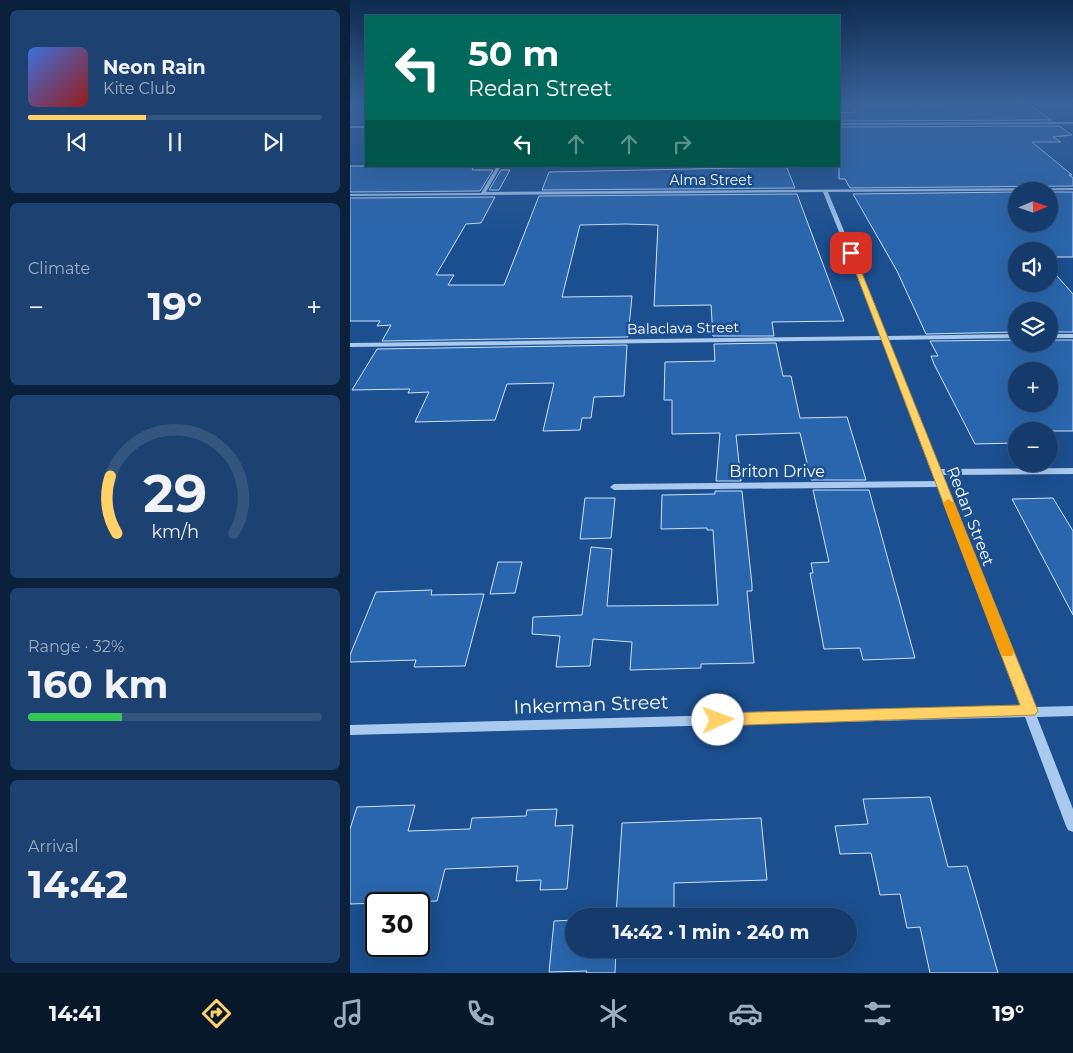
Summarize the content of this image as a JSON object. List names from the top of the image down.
{
  "streets": {
    "street": [
      "Alma Street",
      "Balaclava Street",
      "Briton Drive",
      "Redan Street",
      "Inkerman Street"
    ]
  },
  "crossings": [
    ["Alma Street", "Redan Street"],
    ["Balaclava Street", "Redan Street"],
    ["Briton Drive", "Redan Street"],
    ["Redan Street", "Inkerman Street"]
  ],
  "north": "right",
  "page": {
    "turn": ["50 m", "Redan Street"],
    "song": ["Neon Rain", "Kite Club"],
    "map_buttons": ["+", "−"],
    "tile": [
      "Climate",
      ["Range · 32%", "160 km"],
      ["Arrival", "14:42"]
    ],
    "heat": ["−", "19°", "+"],
    "limit": "30",
    "trip": "14:42 · 1 min · 240 m",
    "tabs": ["14:41", "19°"],
    "gauge": ["29", "km/h"]
  }
}
